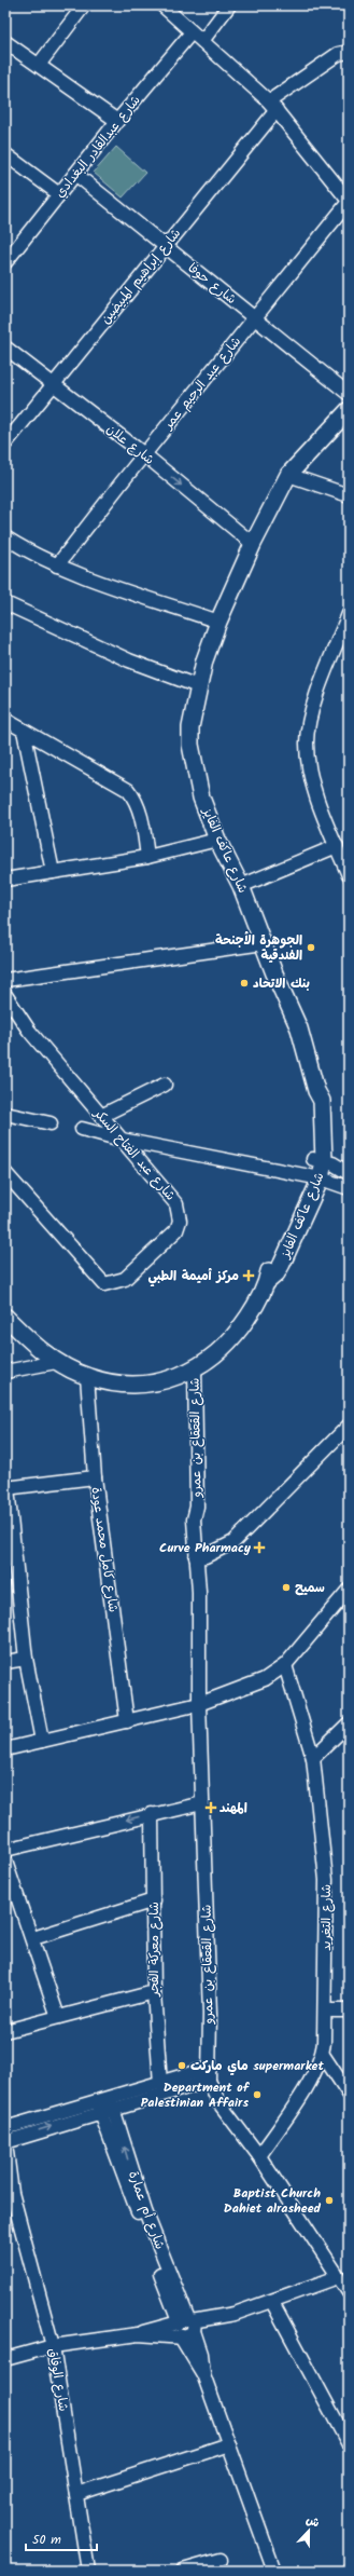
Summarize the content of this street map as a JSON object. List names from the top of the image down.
{
  "streets": {
    "main road": ["شارع عاكف الفايز"],
    "street": [
      "شارع عبدالقادر البغدادي",
      "شارع إبراهيم المبيضين",
      "شارع حوفا",
      "شارع عبد الرحيم عمر",
      "شارع علان",
      "شارع عبد الفتاح السكر",
      "شارع القعقاع بن عمرو",
      "شارع كامل محمد عودة",
      "شارع التغريد",
      "شارع معركة الفجر",
      "شارع أم عمارة",
      "شارع الوفاق"
    ]
  },
  "crossings": [
    ["شارع عبدالقادر البغدادي", "شارع حوفا"],
    ["شارع إبراهيم المبيضين", "شارع حوفا"],
    ["شارع إبراهيم المبيضين", "شارع علان"],
    ["شارع حوفا", "شارع عبد الرحيم عمر"],
    ["شارع عبد الرحيم عمر", "شارع علان"],
    ["شارع علان", "شارع عاكف الفايز"],
    ["شارع عاكف الفايز", "شارع القعقاع بن عمرو"],
    ["شارع عاكف الفايز", "شارع كامل محمد عودة"],
    ["شارع القعقاع بن عمرو", "شارع التغريد"]
  ],
  "places": {
    "other": [
      "الجوهرة الأجنحة الفندقية",
      "بنك الاتحاد",
      "سميح",
      "ماي ماركت supermarket",
      "Department of Palestinian Affairs",
      "Baptist Church Dahiet alrasheed"
    ],
    "health": ["مركز أميمة الطبي", "Curve Pharmacy", "المهند"]
  },
  "scale_bar": "50 m",
  "north": "top"
}
